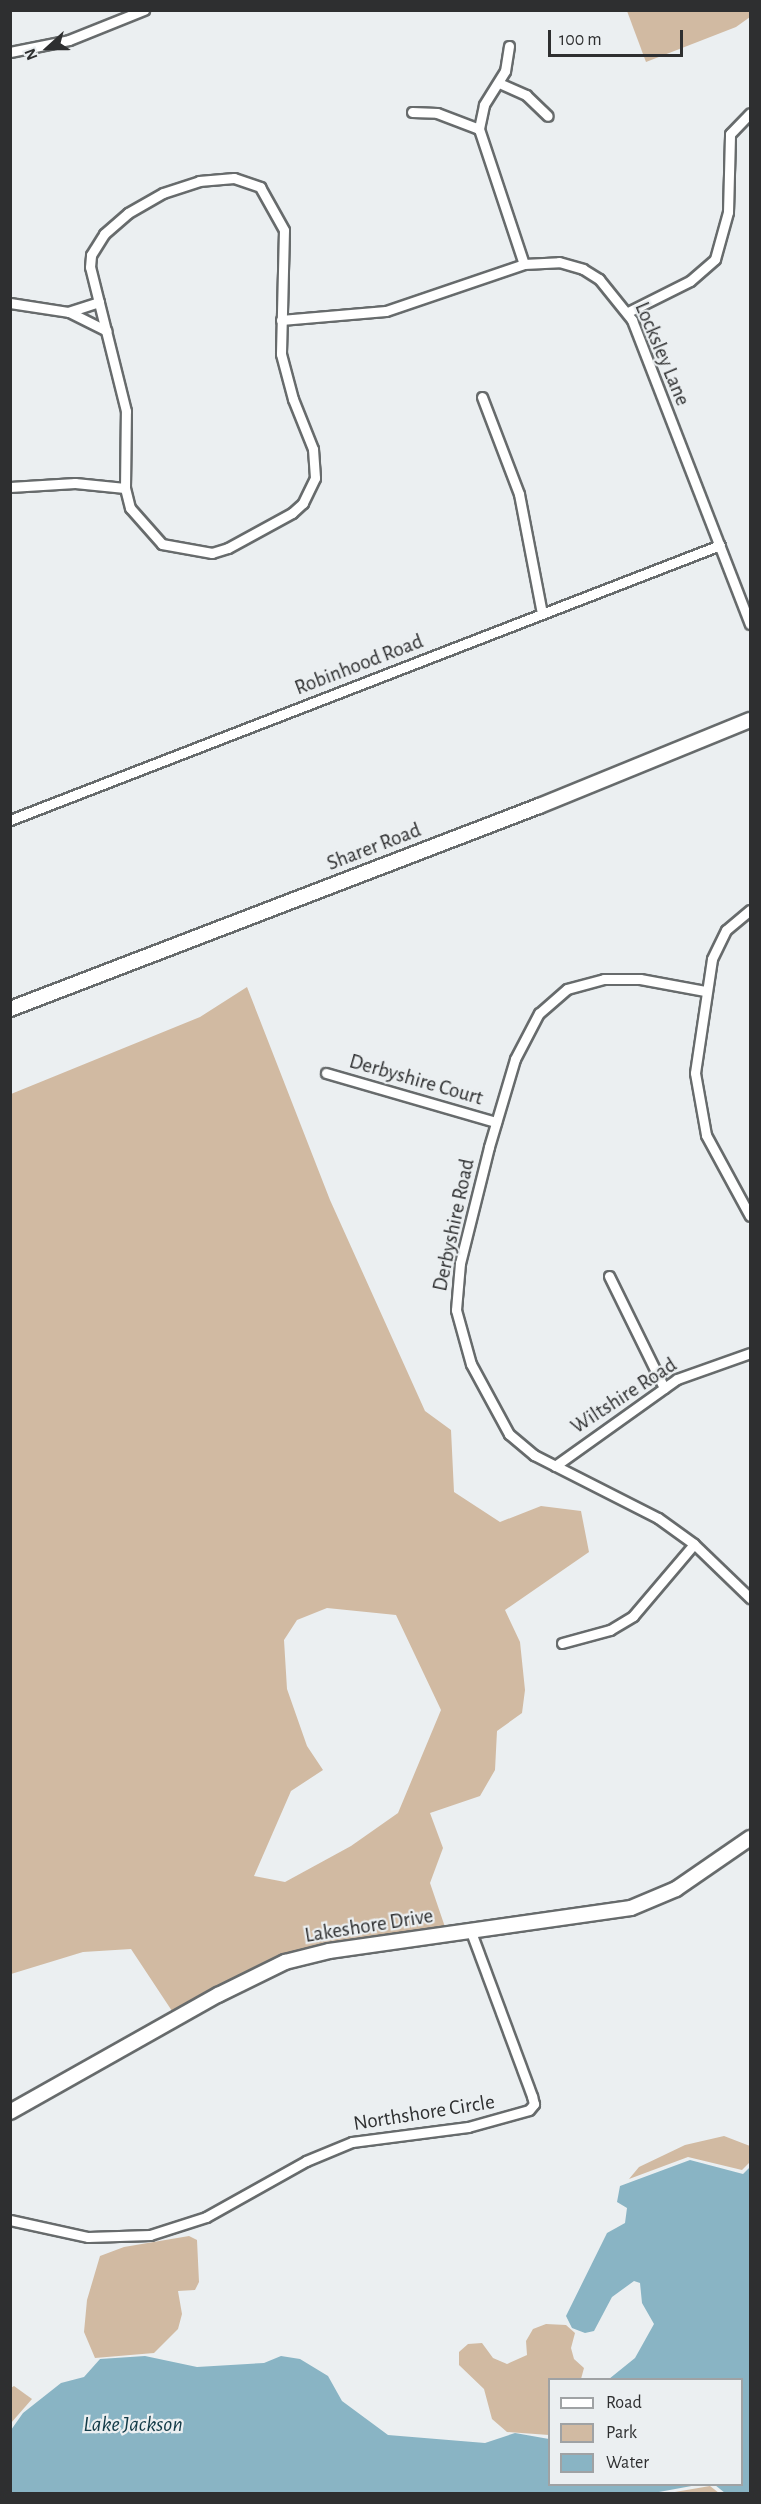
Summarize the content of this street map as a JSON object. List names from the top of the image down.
{
  "streets": {
    "street": [
      "Locksley Lane",
      "Robinhood Road",
      "Sharer Road",
      "Derbyshire Court",
      "Derbyshire Road",
      "Wiltshire Road",
      "Lakeshore Drive",
      "Northshore Circle"
    ]
  },
  "crossings": [
    ["Locksley Lane", "Robinhood Road"],
    ["Derbyshire Court", "Derbyshire Road"],
    ["Derbyshire Road", "Wiltshire Road"],
    ["Lakeshore Drive", "Northshore Circle"]
  ],
  "water": ["Lake Jackson"],
  "legend": ["Road", "Park", "Water"],
  "scale_bar": "100 m",
  "north": "left"
}
